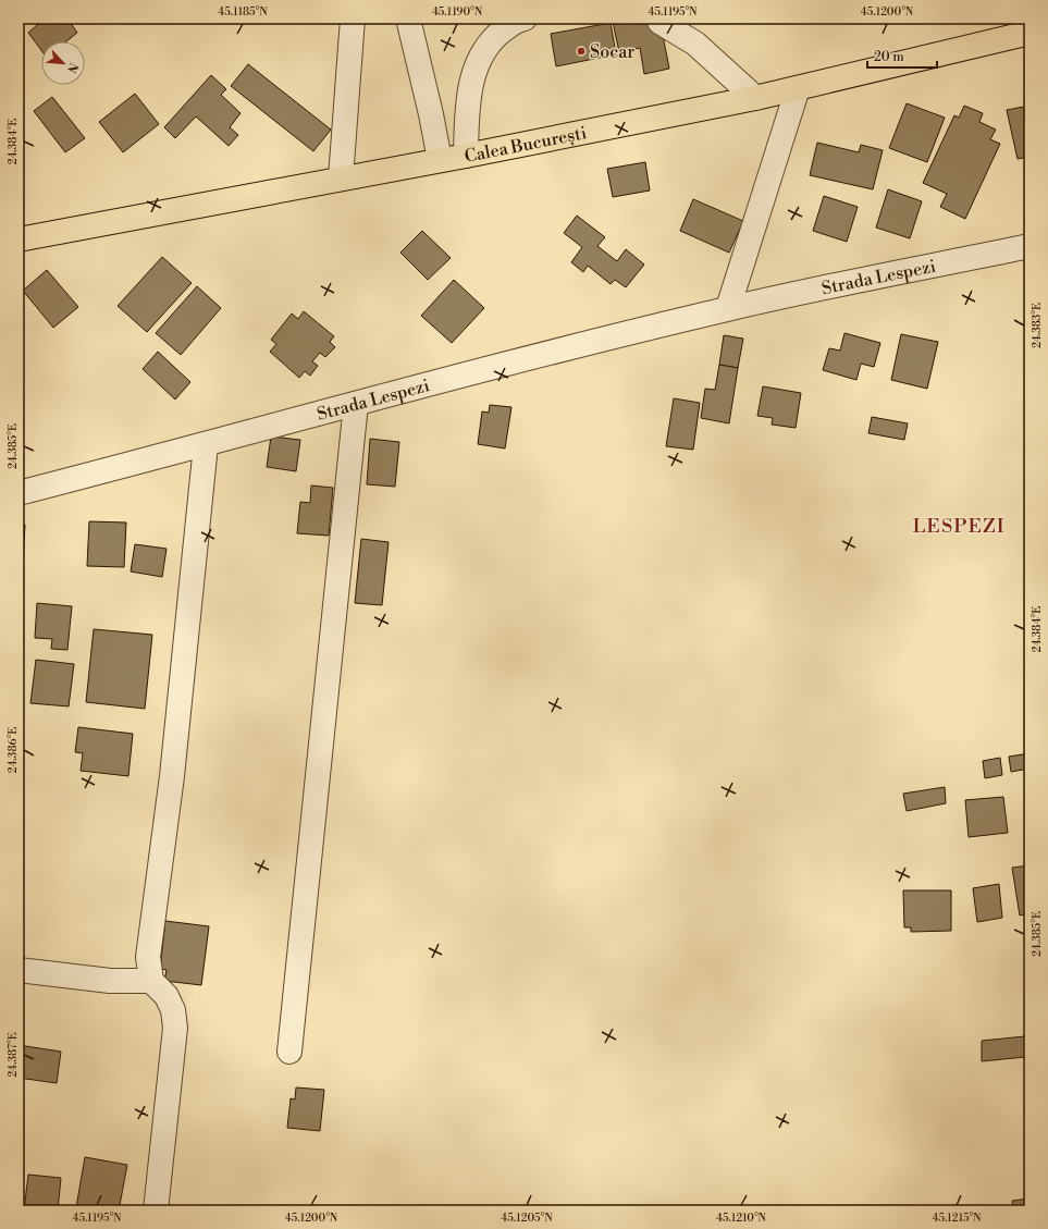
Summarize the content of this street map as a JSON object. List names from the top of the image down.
{
  "streets": {
    "highway": ["Calea București"],
    "street": ["Strada Lespezi"]
  },
  "districts": ["LESPEZI"],
  "places": ["Socar"],
  "scale_bar": "20 m",
  "north": "bottom right",
  "coordinates": [
    "45.1185°N",
    "45.1190°N",
    "45.1195°N",
    "45.1200°N",
    "24.384°E",
    "24.383°E",
    "24.385°E",
    "24.386°E",
    "24.387°E",
    "45.1205°N",
    "45.1210°N",
    "45.1215°N"
  ]
}
